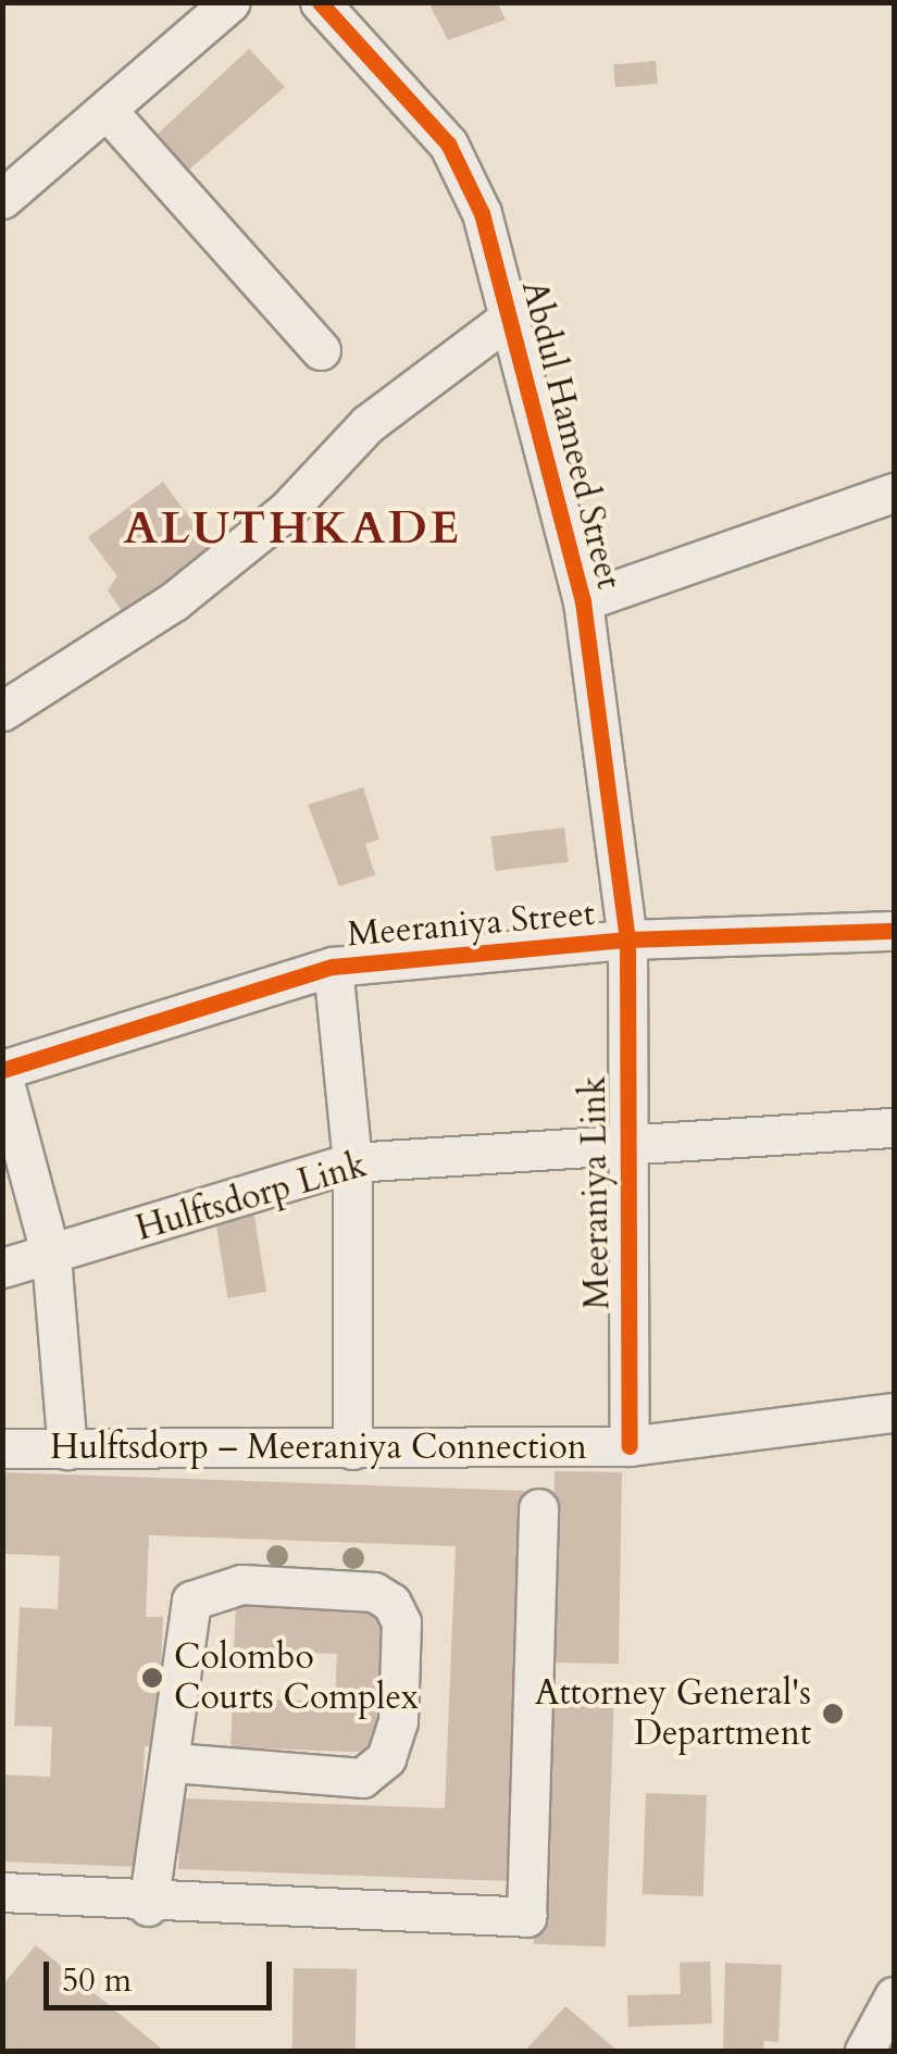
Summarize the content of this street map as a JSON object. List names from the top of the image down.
{
  "streets": {
    "street": [
      "Abdul Hameed Street",
      "Meeraniya Street",
      "Meeraniya Link",
      "Hulftsdorp Link",
      "Hulftsdorp – Meeraniya Connection"
    ]
  },
  "crossings": [
    ["Abdul Hameed Street", "Meeraniya Street"],
    ["Abdul Hameed Street", "Meeraniya Link"],
    ["Meeraniya Street", "Meeraniya Link"],
    ["Meeraniya Link", "Hulftsdorp Link"],
    ["Meeraniya Link", "Hulftsdorp – Meeraniya Connection"]
  ],
  "districts": ["ALUTHKADE"],
  "places": ["Colombo Courts Complex", "Attorney General's Department"],
  "scale_bar": "50 m"
}
